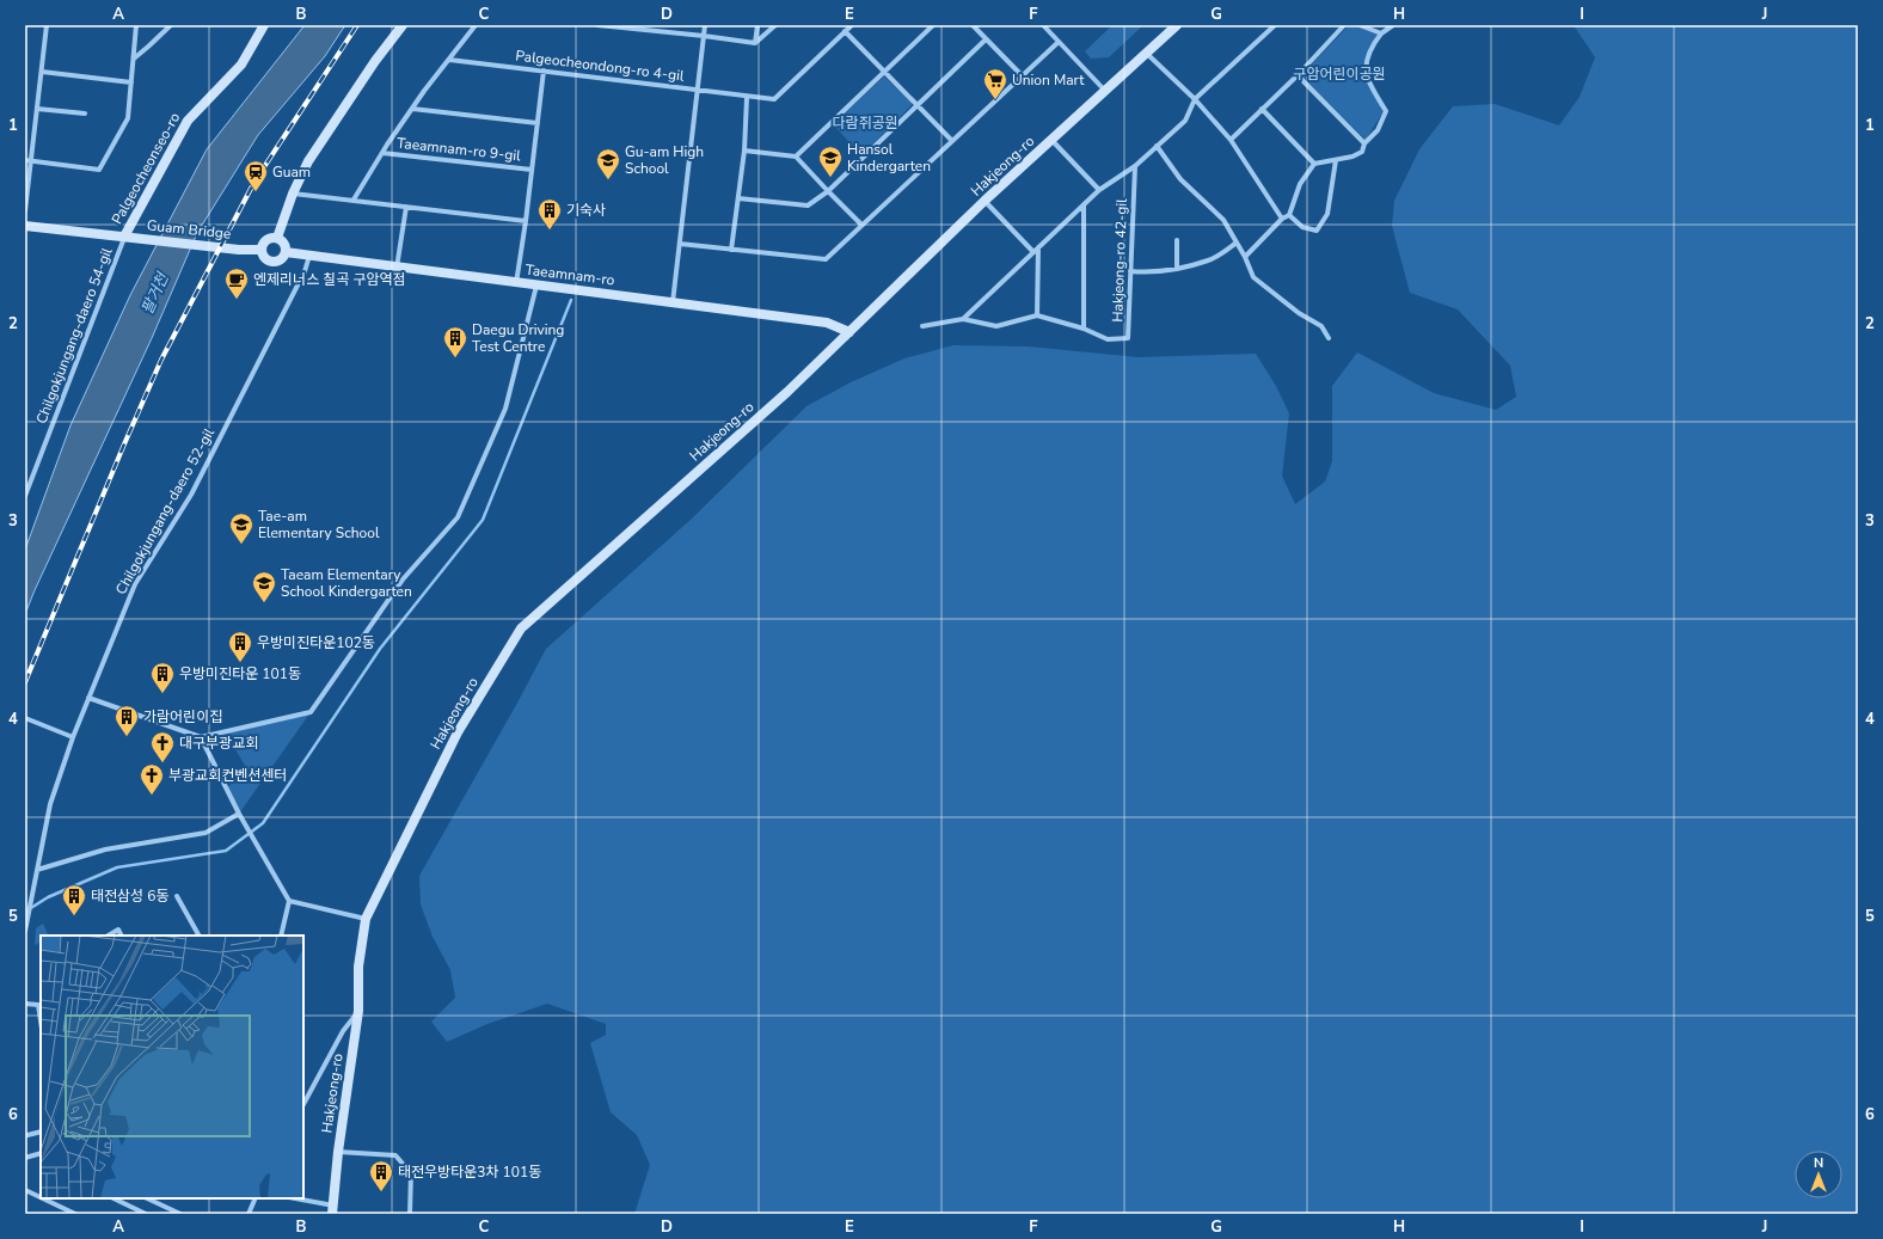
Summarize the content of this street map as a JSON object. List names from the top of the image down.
{
  "streets": {
    "main road": [
      "Hakjeong-ro",
      "Palgeocheonseo-ro",
      "Guam Bridge",
      "Taeamnam-ro"
    ],
    "street": [
      "Palgeocheondong-ro 4-gil",
      "Taeamnam-ro 9-gil",
      "Hakjeong-ro 42-gil",
      "Chilgokjungang-daero 54-gil",
      "Chilgokjungang-daero 52-gil"
    ]
  },
  "crossings": [
    ["Palgeocheondong-ro 4-gil", "Taeamnam-ro 9-gil"],
    ["Taeamnam-ro 9-gil", "Taeamnam-ro"],
    ["Hakjeong-ro", "Taeamnam-ro"],
    ["Palgeocheonseo-ro", "Guam Bridge"],
    ["Palgeocheonseo-ro", "Chilgokjungang-daero 54-gil"],
    ["Guam Bridge", "Taeamnam-ro"],
    ["Guam Bridge", "Chilgokjungang-daero 54-gil"],
    ["Taeamnam-ro", "Chilgokjungang-daero 52-gil"]
  ],
  "water": ["팔거천"],
  "parks": ["구암어린이공원", "다람쥐공원"],
  "places": {
    "supermarket": ["Union Mart"],
    "school or university": [
      "Hansol Kindergarten",
      "Gu-am High School",
      "Tae-am Elementary School",
      "Taeam Elementary School Kindergarten"
    ],
    "station": ["Guam"],
    "building": [
      "기숙사",
      "Daegu Driving Test Centre",
      "우방미진타운102동",
      "우방미진타운 101동",
      "가람어린이집",
      "태전삼성 6동",
      "태전우방타운3차 101동"
    ],
    "cafe": ["엔제리너스 칠곡 구암역점"],
    "church": ["대구부광교회", "부광교회컨벤션센터"]
  },
  "north": "top",
  "grid": {
    "columns": [
      "A",
      "B",
      "C",
      "D",
      "E",
      "F",
      "G",
      "H",
      "I",
      "J"
    ],
    "rows": [
      "1",
      "2",
      "3",
      "4",
      "5",
      "6"
    ]
  }
}
